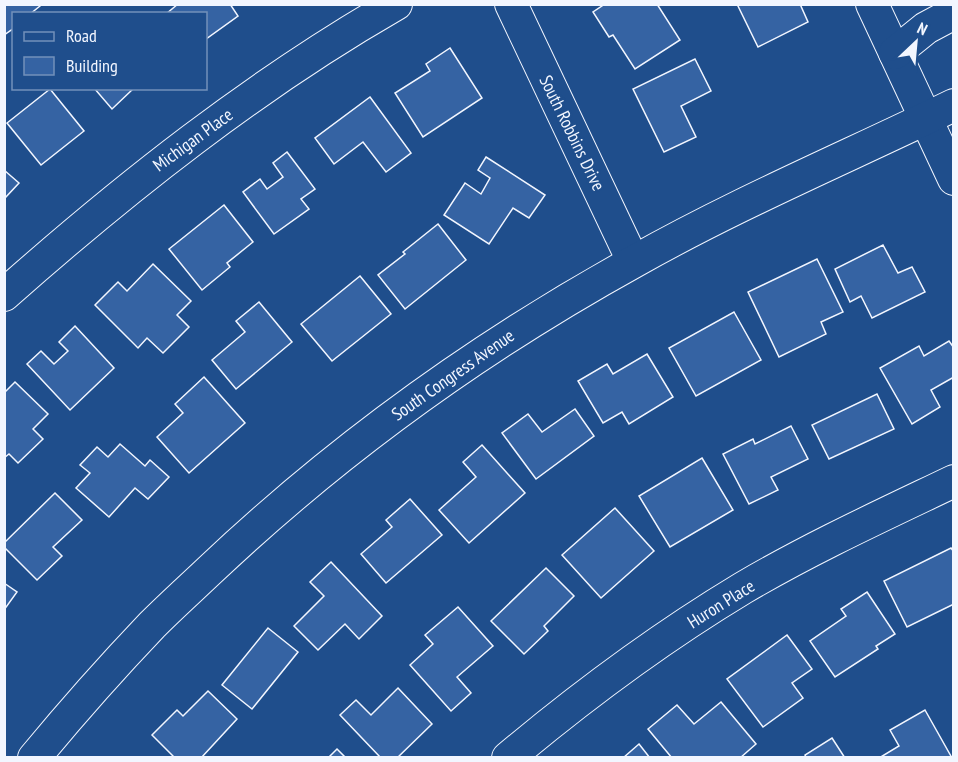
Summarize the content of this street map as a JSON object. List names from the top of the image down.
{
  "streets": {
    "street": [
      "South Robbins Drive",
      "Michigan Place",
      "South Congress Avenue",
      "Huron Place"
    ]
  },
  "crossings": [
    ["South Robbins Drive", "South Congress Avenue"]
  ],
  "legend": ["Road", "Building"],
  "north": "top right"
}
